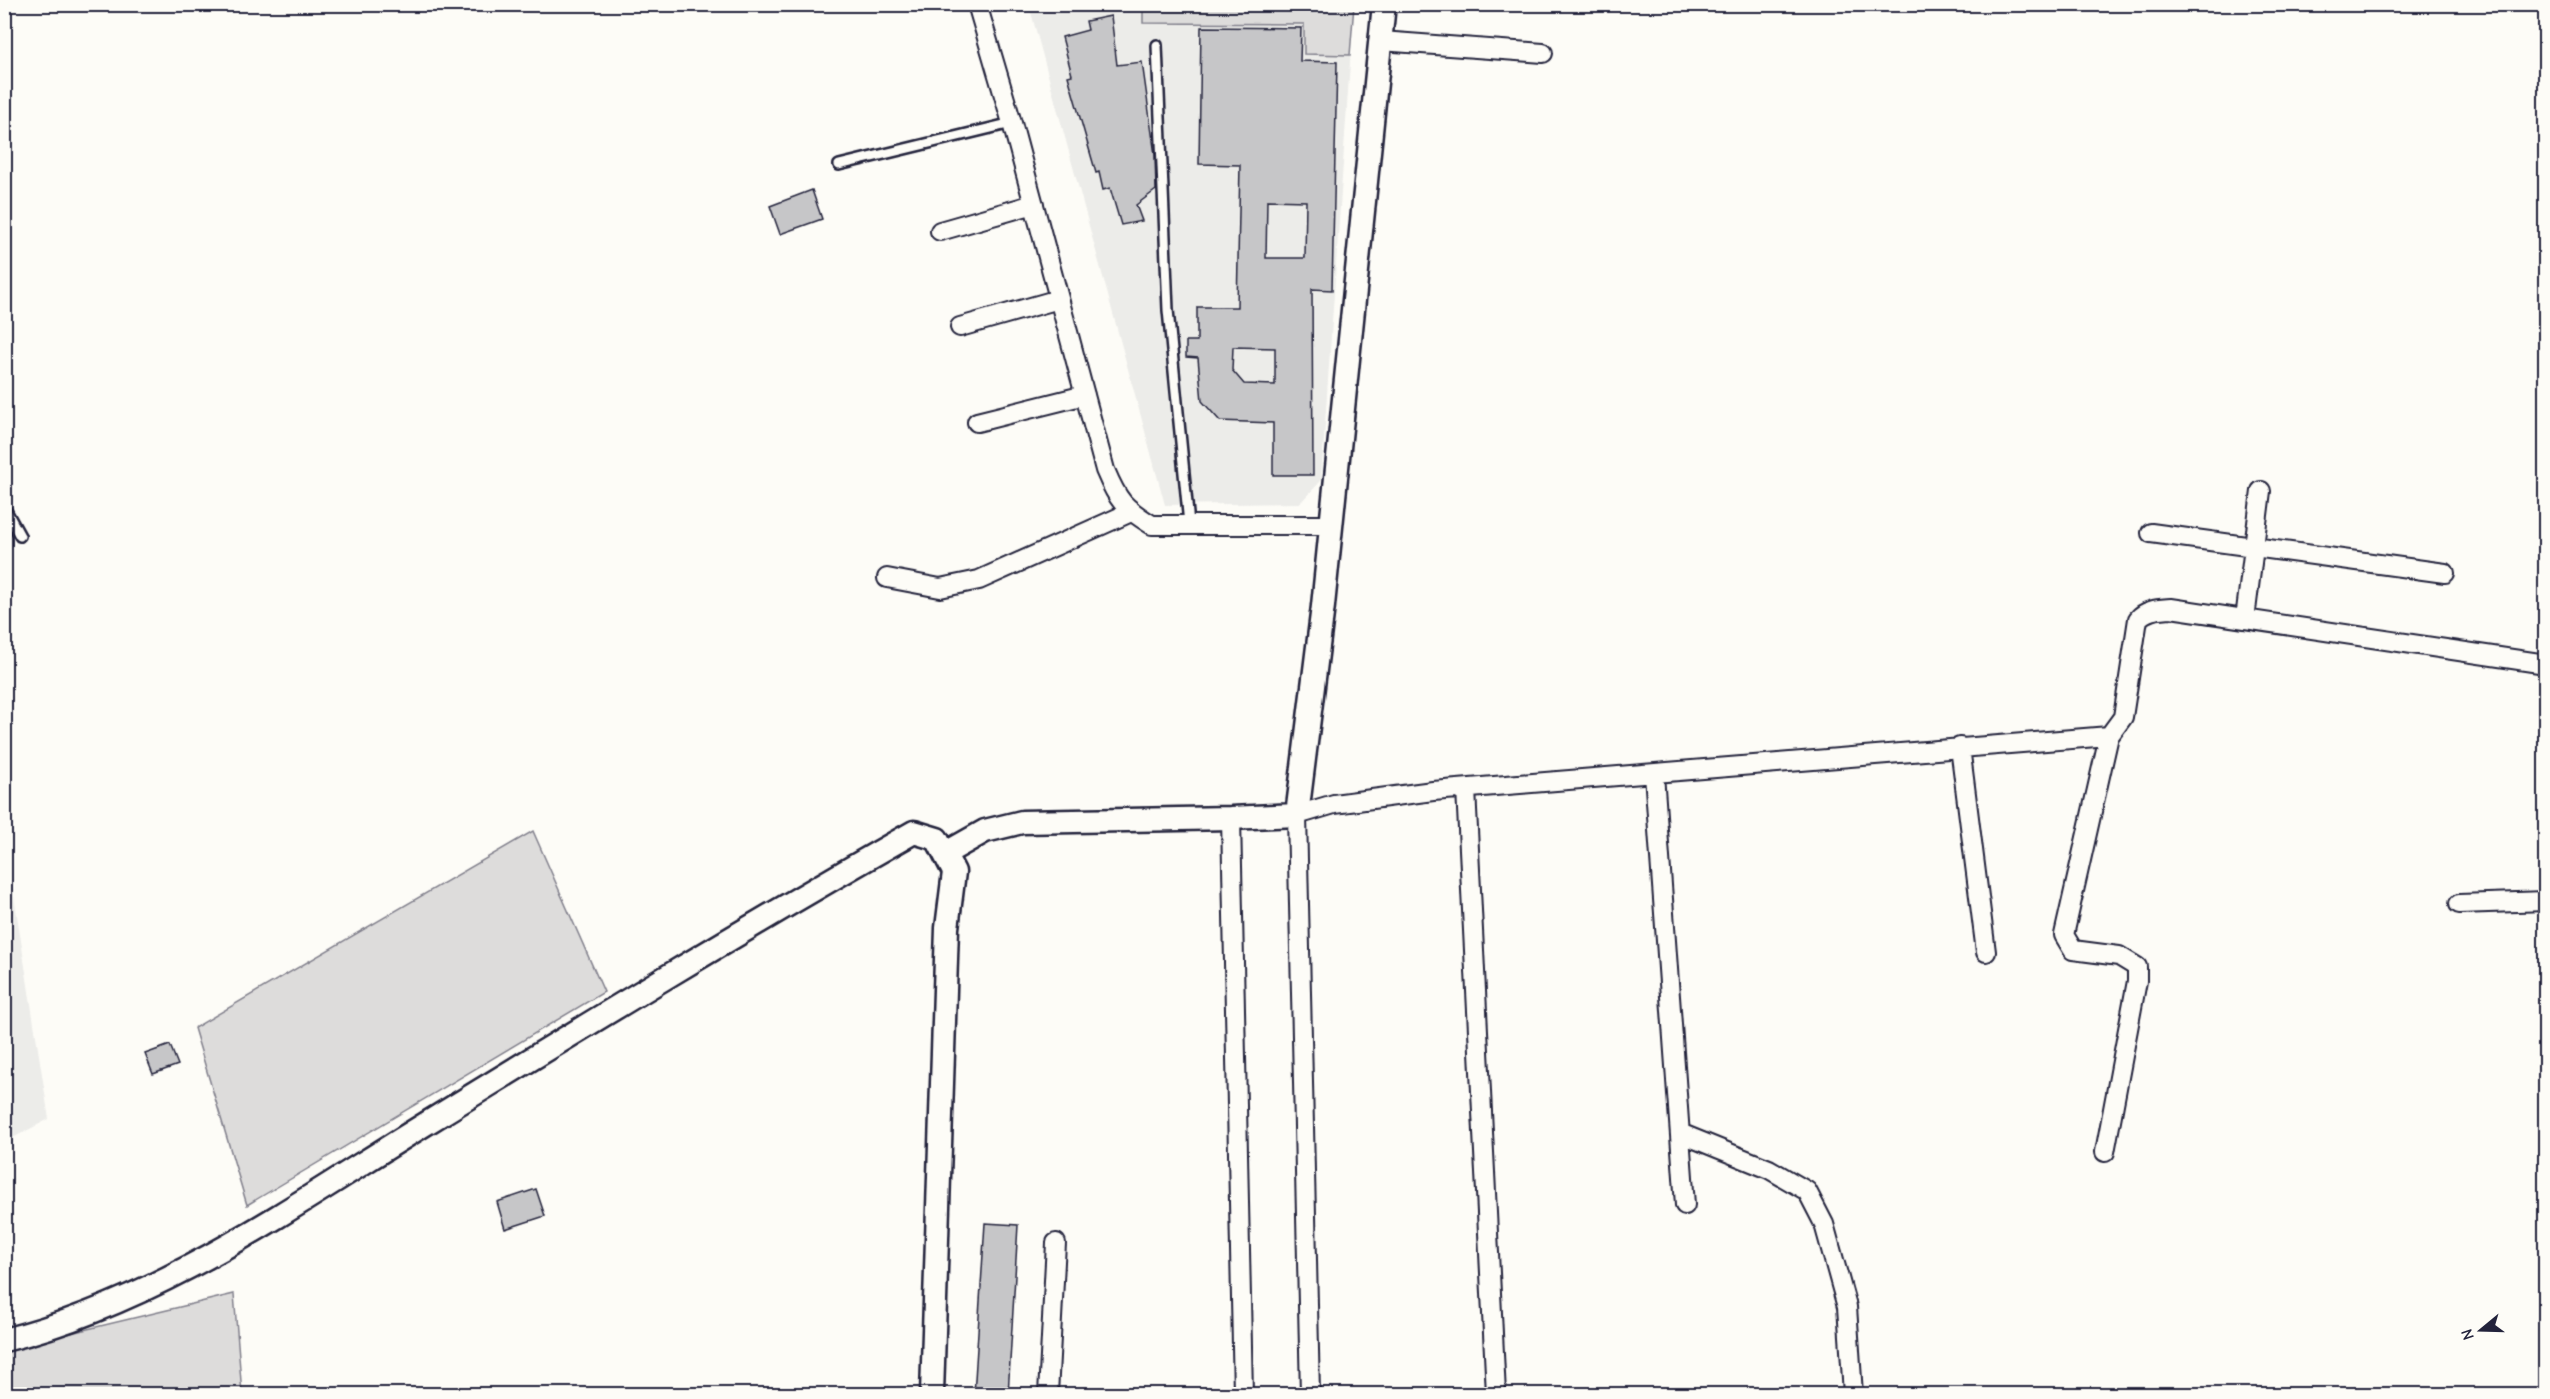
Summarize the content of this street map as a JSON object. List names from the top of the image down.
{
  "north": "left"
}
